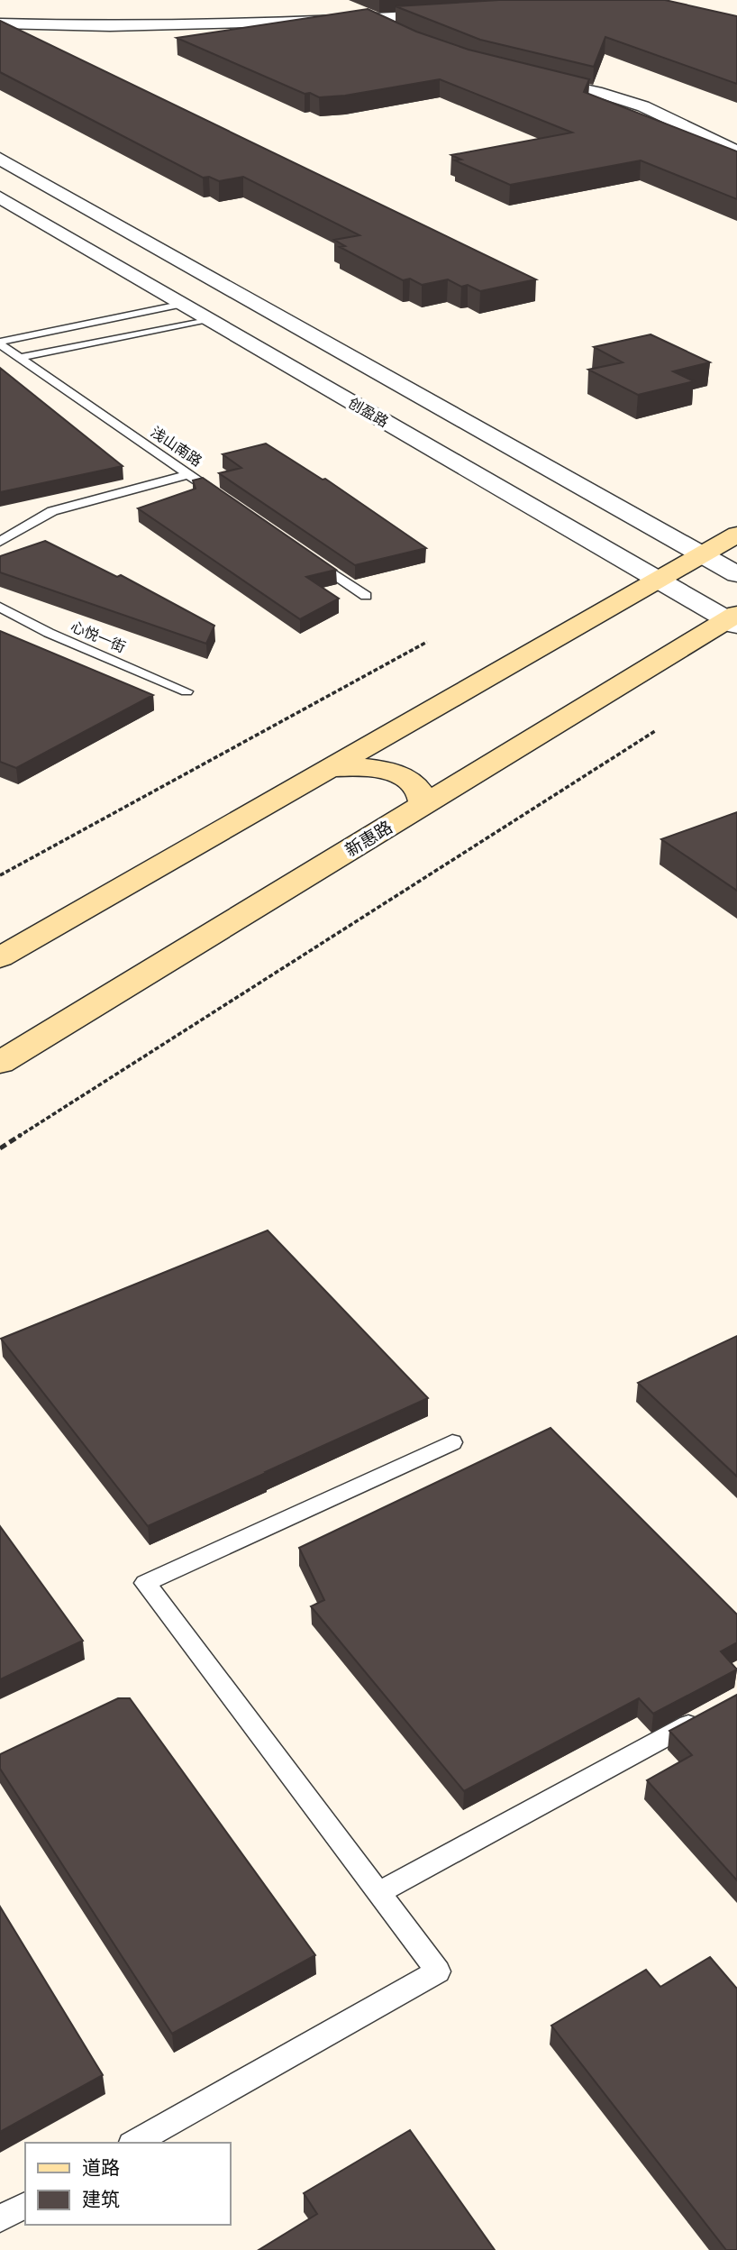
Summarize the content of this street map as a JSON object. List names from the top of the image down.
{
  "streets": {
    "main road": ["新惠路"],
    "street": ["创盈路"],
    "lane": ["浅山南路", "心悦一街"]
  },
  "crossings": [
    ["创盈路", "新惠路"]
  ],
  "legend": ["道路", "建筑"]
}
